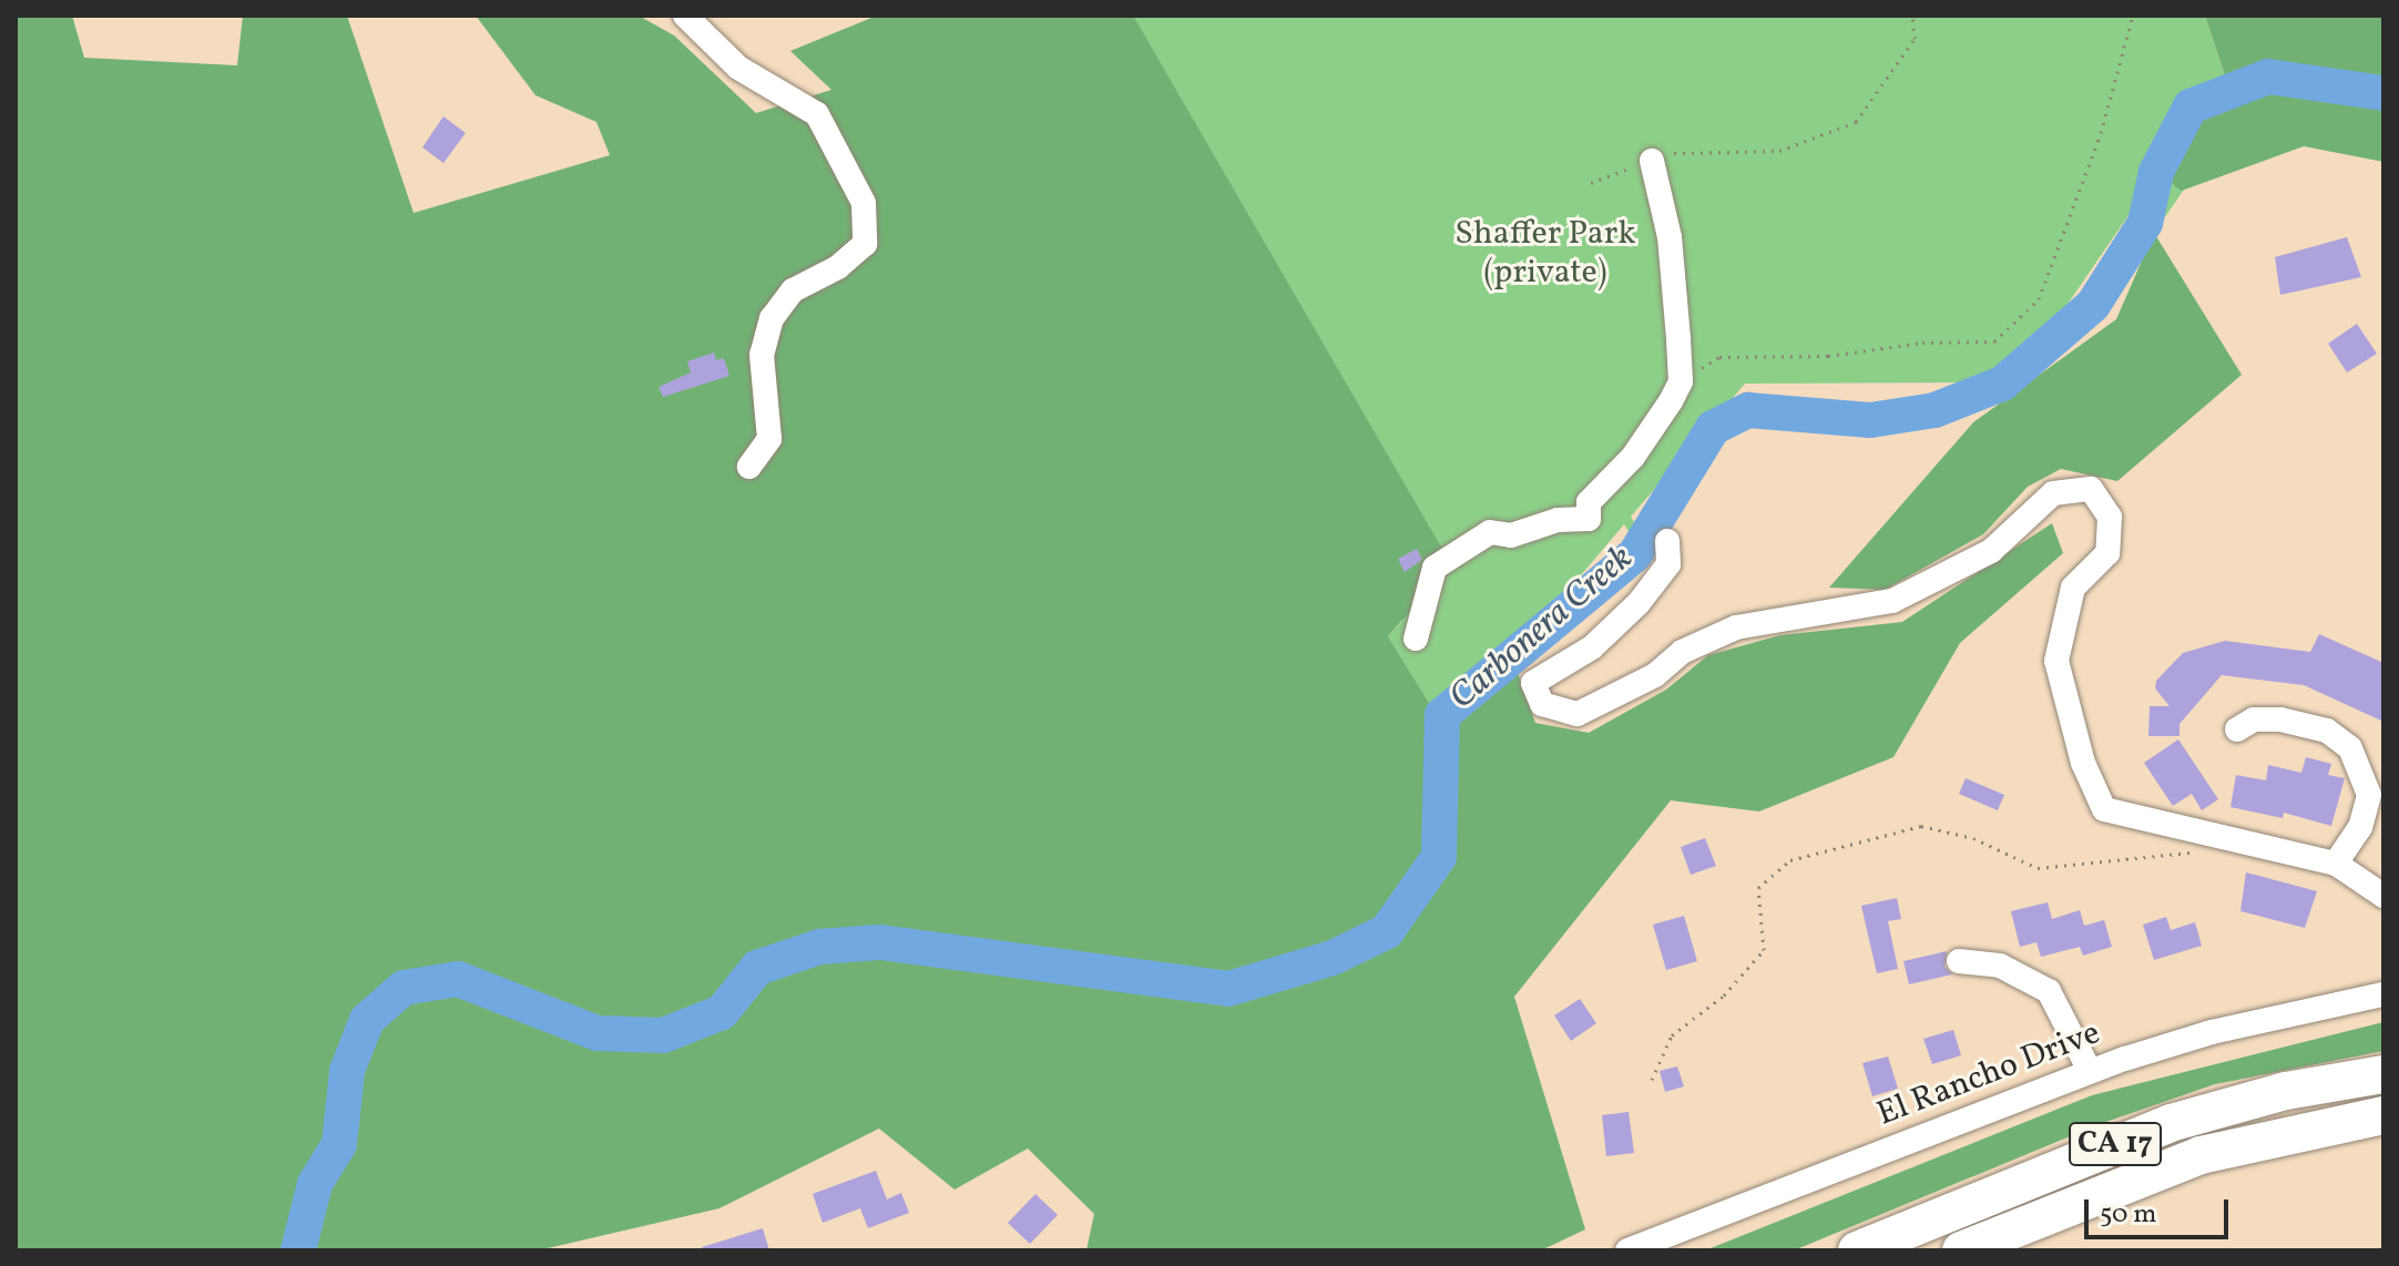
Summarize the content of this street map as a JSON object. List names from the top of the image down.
{
  "streets": {
    "highway": ["CA 17"],
    "street": ["El Rancho Drive"]
  },
  "water": ["Carbonera Creek"],
  "parks": ["Shaffer Park (private)"],
  "scale_bar": "50 m"
}
